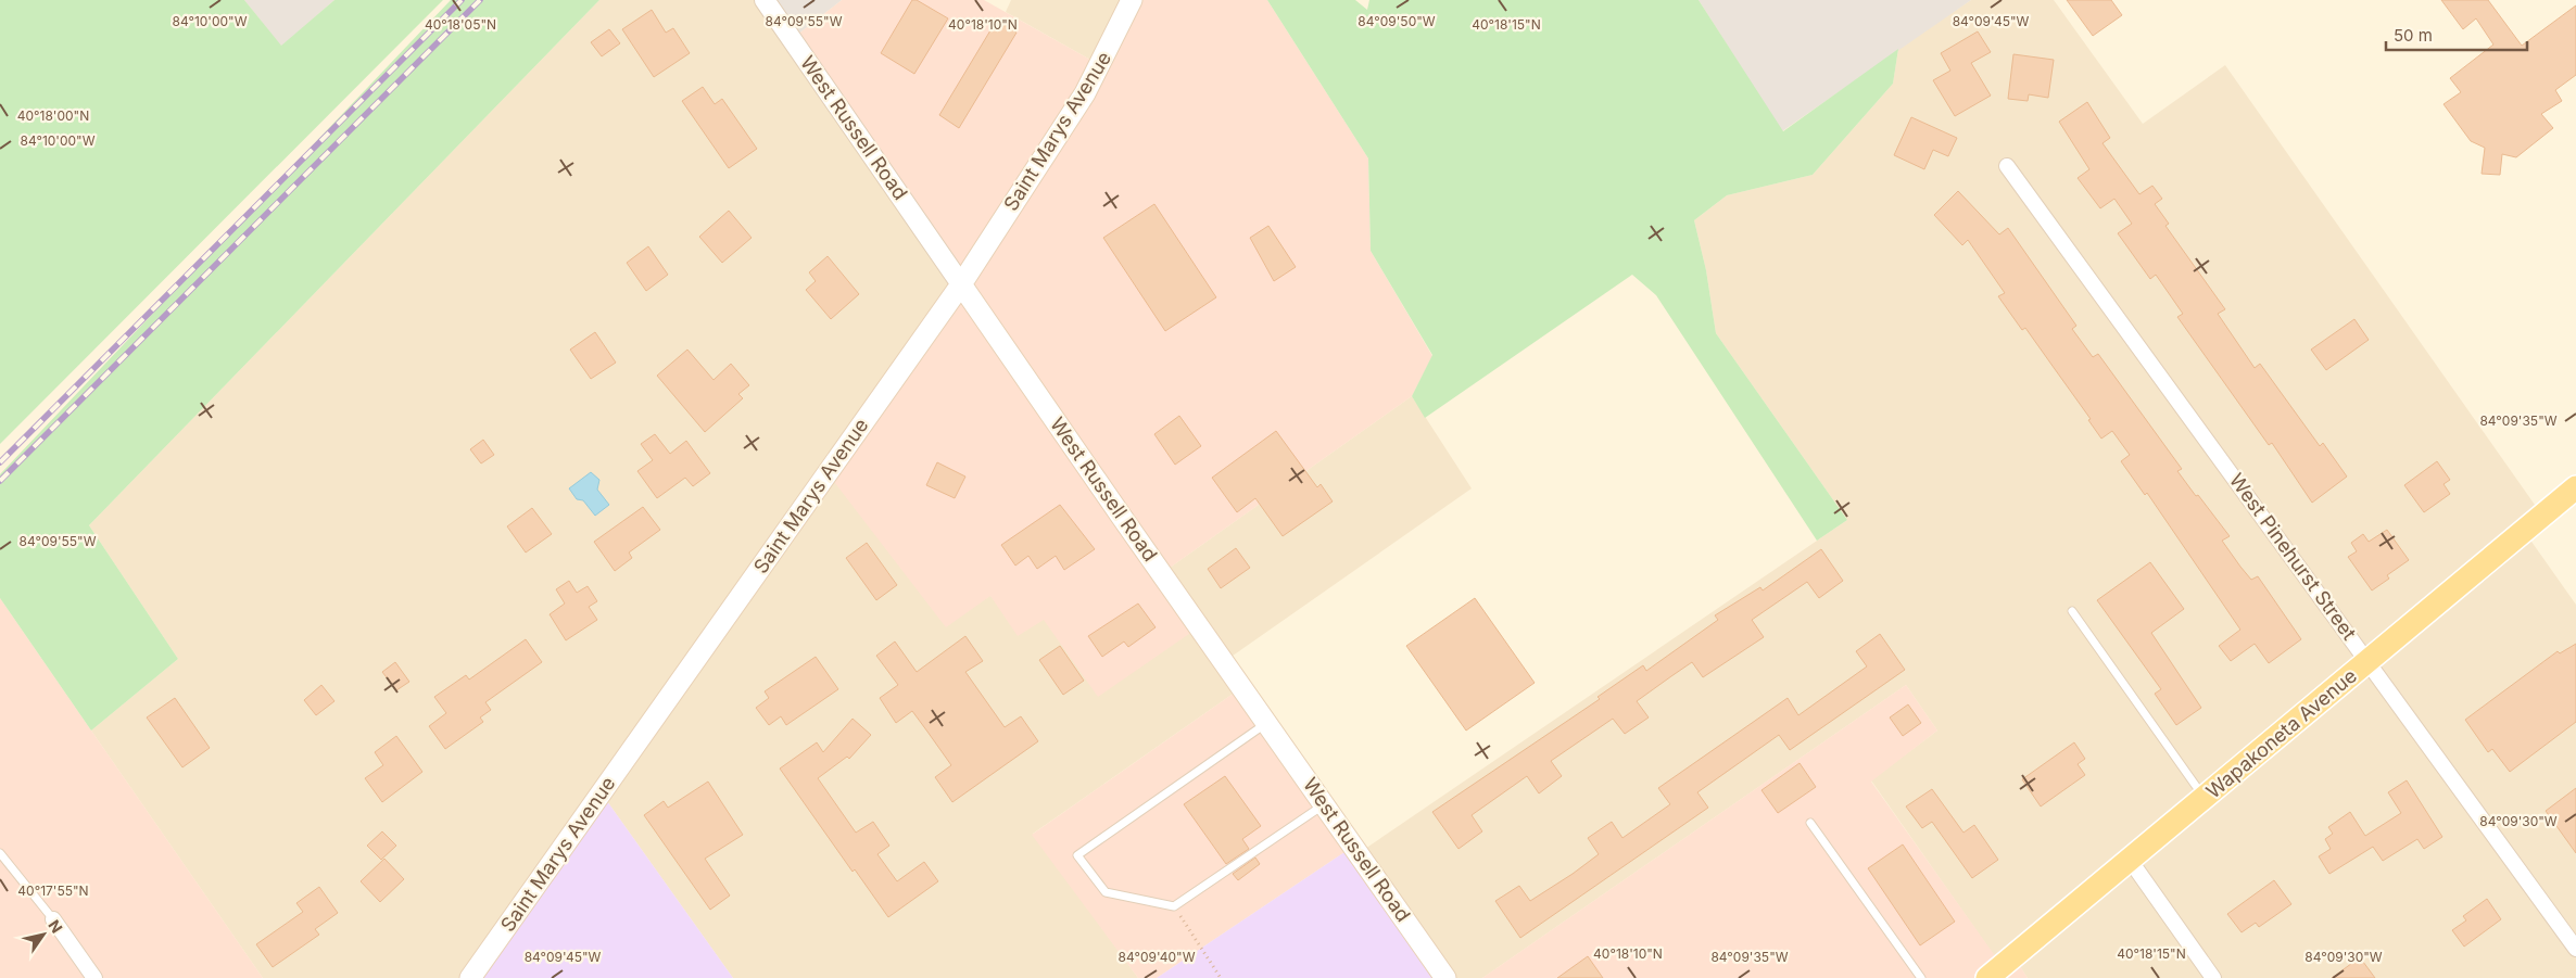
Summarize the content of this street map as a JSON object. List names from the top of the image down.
{
  "streets": {
    "main road": ["West Russell Road", "Saint Marys Avenue", "Wapakoneta Avenue"],
    "street": ["West Pinehurst Street"]
  },
  "crossings": [
    ["West Russell Road", "Saint Marys Avenue"],
    ["West Pinehurst Street", "Wapakoneta Avenue"]
  ],
  "scale_bar": "50 m",
  "north": "top right",
  "coordinates": [
    "84°10'00\"W",
    "84°09'55\"W",
    "84°09'50\"W",
    "84°09'45\"W",
    "40°18'05\"N",
    "40°18'10\"N",
    "40°18'15\"N",
    "40°18'00\"N",
    "84°09'35\"W",
    "84°09'30\"W",
    "40°17'55\"N",
    "84°09'40\"W"
  ]
}
